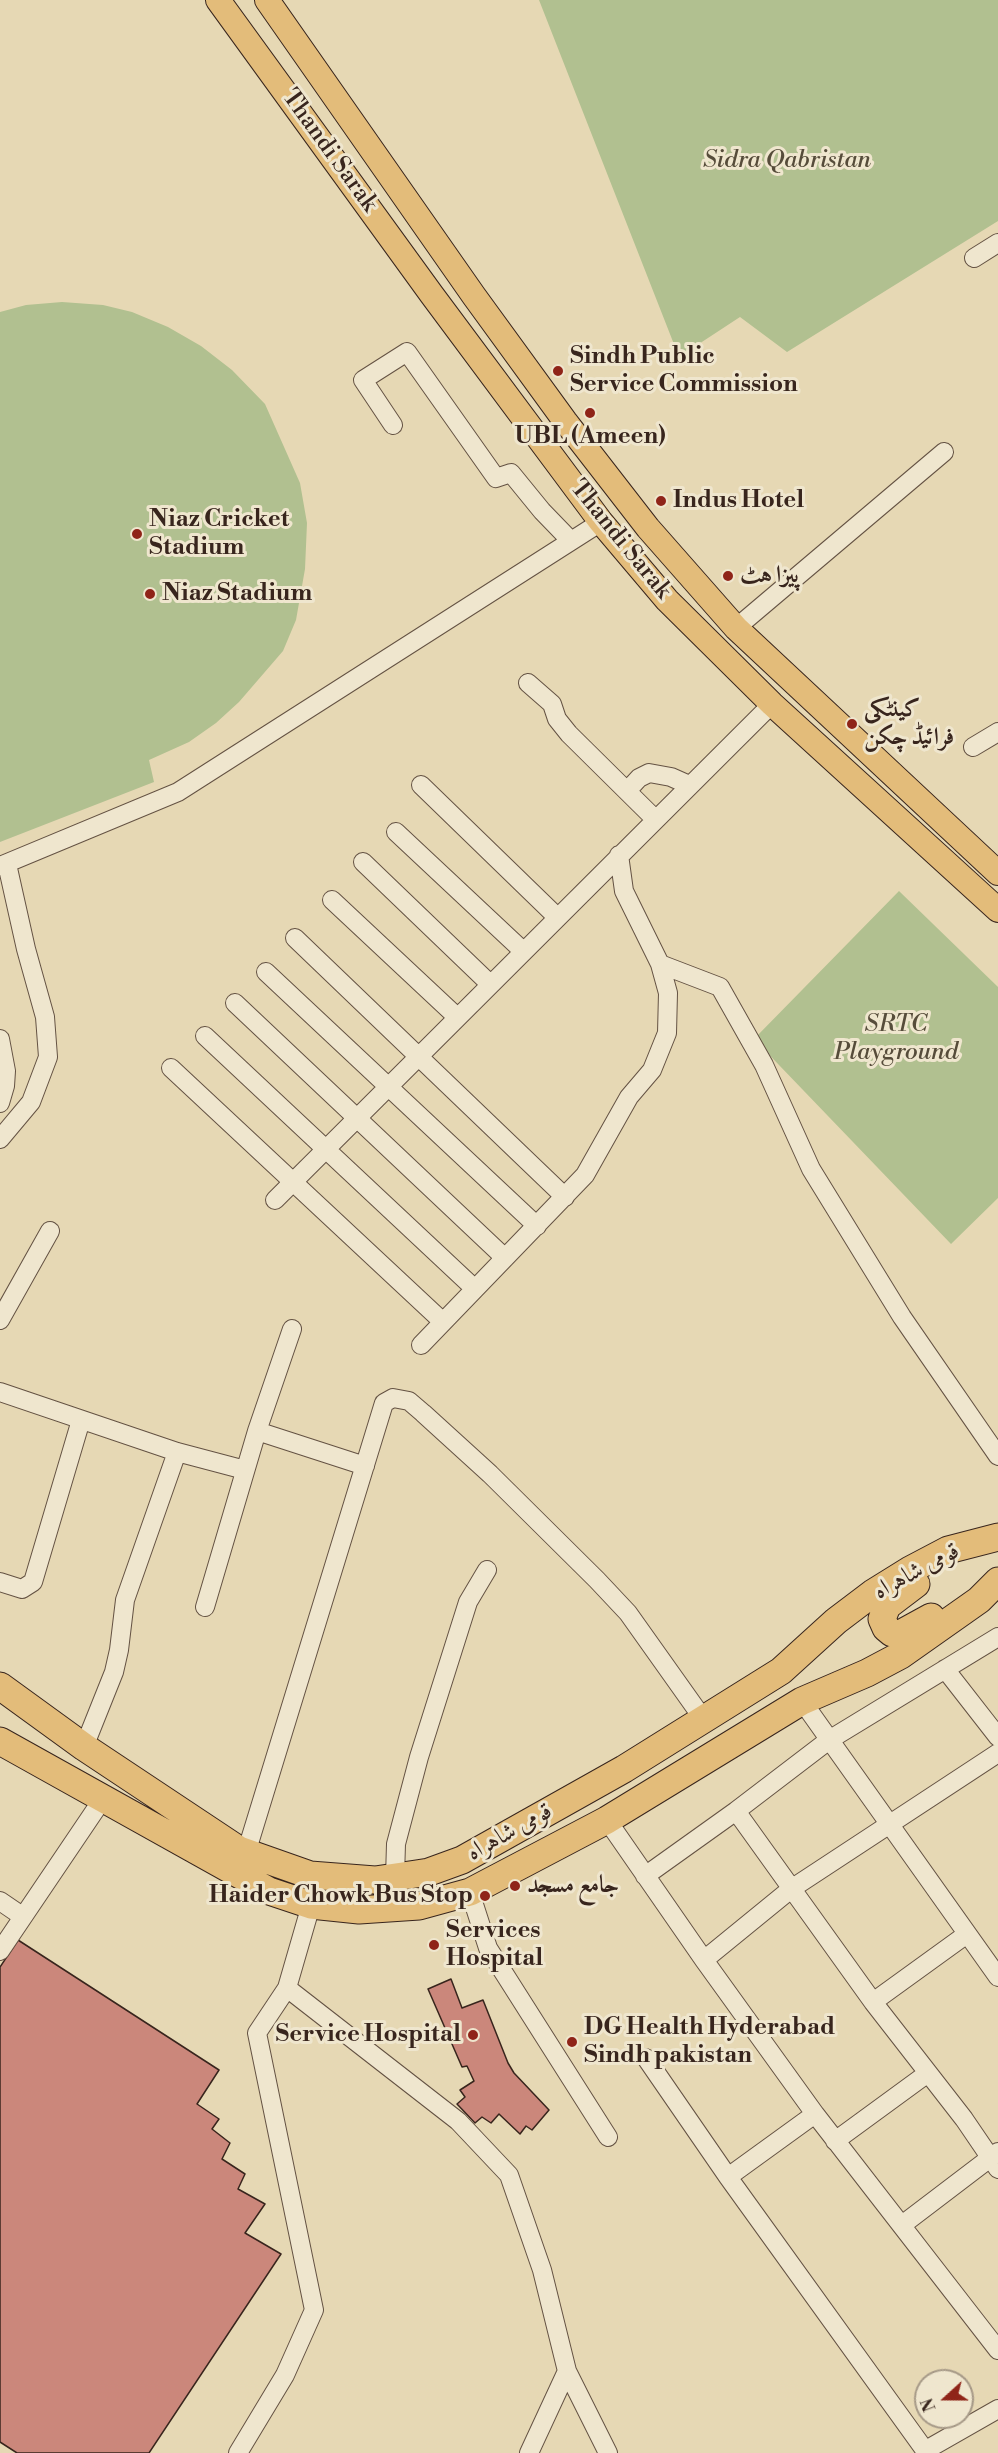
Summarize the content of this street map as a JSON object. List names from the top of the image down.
{
  "streets": {
    "highway": ["قومی شاہراہ"],
    "main road": ["Thandi Sarak"]
  },
  "parks": ["Sidra Qabristan", "SRTC Playground"],
  "places": [
    "Sindh Public Service Commission",
    "UBL (Ameen)",
    "Indus Hotel",
    "Niaz Cricket Stadium",
    "پیزا ہٹ",
    "Niaz Stadium",
    "کینٹکی فرائیڈ چکن",
    "جامع مسجد",
    "Haider Chowk Bus Stop",
    "Services Hospital",
    "Service Hospital",
    "DG Health Hyderabad Sindh pakistan"
  ],
  "north": "left"
}
